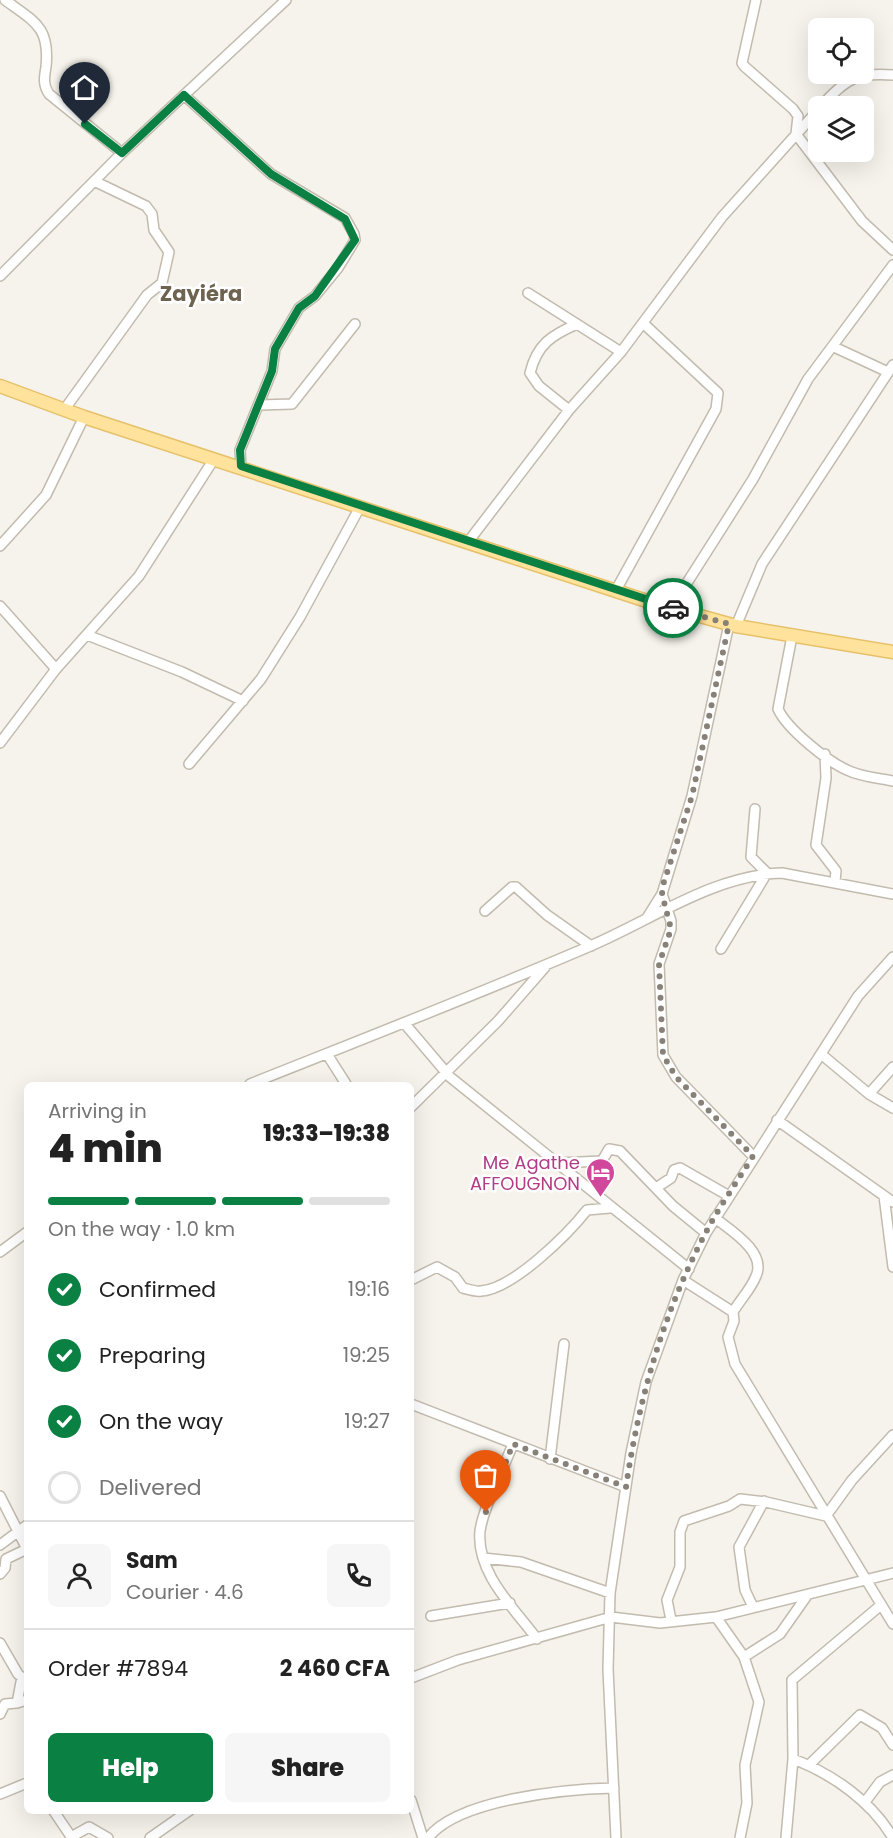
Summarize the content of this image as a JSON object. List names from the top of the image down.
{
  "districts": ["Zayiéra"],
  "places": {
    "hotel": ["Me Agathe AFFOUGNON"]
  },
  "page": {
    "heading": ["4 min", "Arriving in", "19:33–19:38"],
    "panel": [
      "Sam",
      "Courier · 4.6",
      "Order #7894",
      "2 460 CFA"
    ],
    "bar": "On the way · 1.0 km",
    "list": [
      ["Confirmed", "19:16"],
      ["Preparing", "19:25"],
      ["On the way", "19:27"],
      "Delivered"
    ],
    "buttons": ["Help", "Share"]
  }
}
